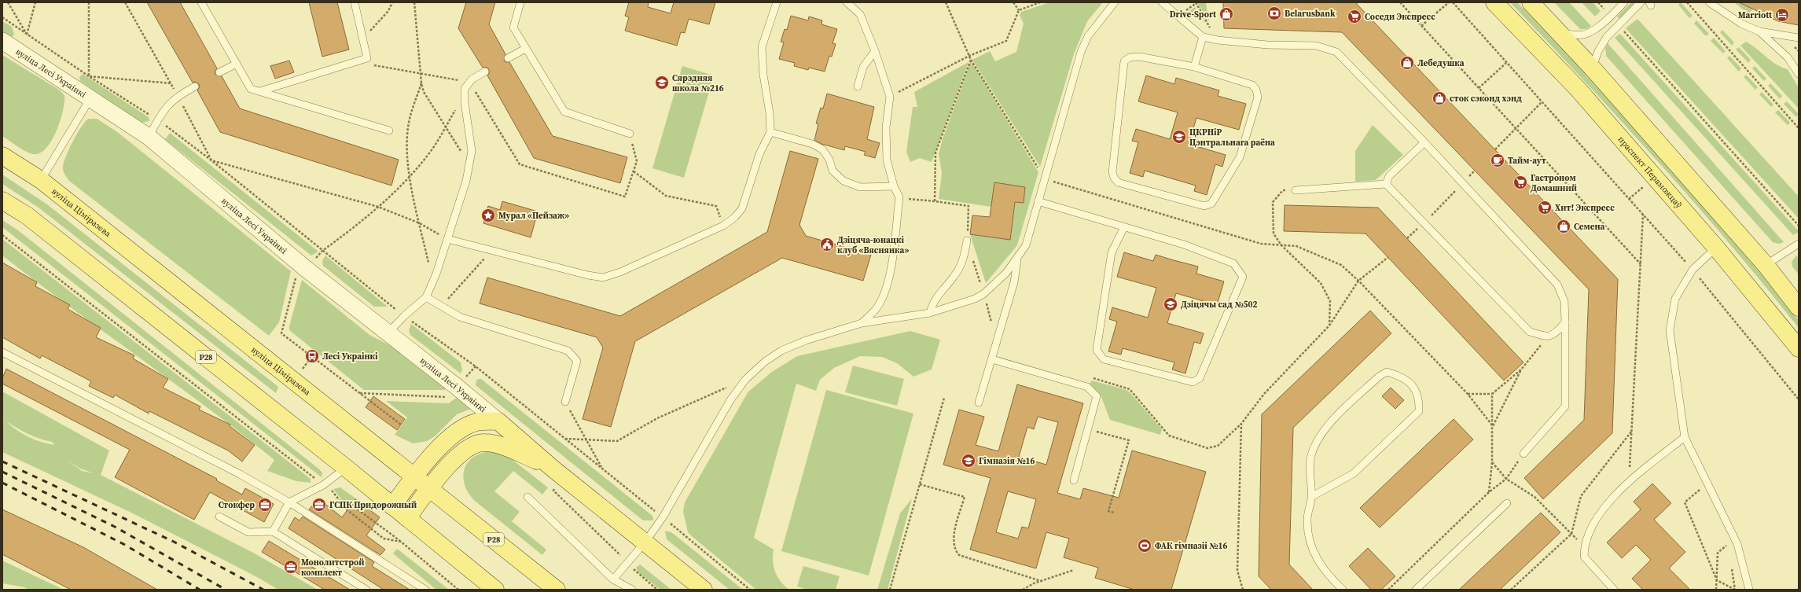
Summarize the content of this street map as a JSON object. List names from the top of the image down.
{
  "streets": {
    "main road": ["праспект Пераможцаў", "вуліца Ціміразева", "Р28"],
    "street": ["вуліца Лесі Украінкі"]
  },
  "places": {
    "bank": ["Belarusbank"],
    "shop": [
      "Drive-Sport",
      "Лебедушка",
      "сток сэконд хэнд",
      "Семена"
    ],
    "hotel": ["Marriott"],
    "supermarket": ["Соседи Экспресс", "Гастроном Домашний", "Хит! Экспресс"],
    "school or university": [
      "Сярэдняя школа №216",
      "ЦКРНіР Цэнтральнага раёна",
      "Дзіцячы сад №502",
      "Гімназія №16"
    ],
    "cafe": ["Тайм-аут"],
    "place": ["Мурал «Пейзаж»"],
    "public building": ["Дзіцяча-юнацкі клуб «Вяснянка»"],
    "bus stop": ["Лесі Украінкі"],
    "office": ["Стокфер", "ГСПК Придорожный", "Монолитстрой комплект"],
    "sports": ["ФАК гімназіі №16"]
  }
}
